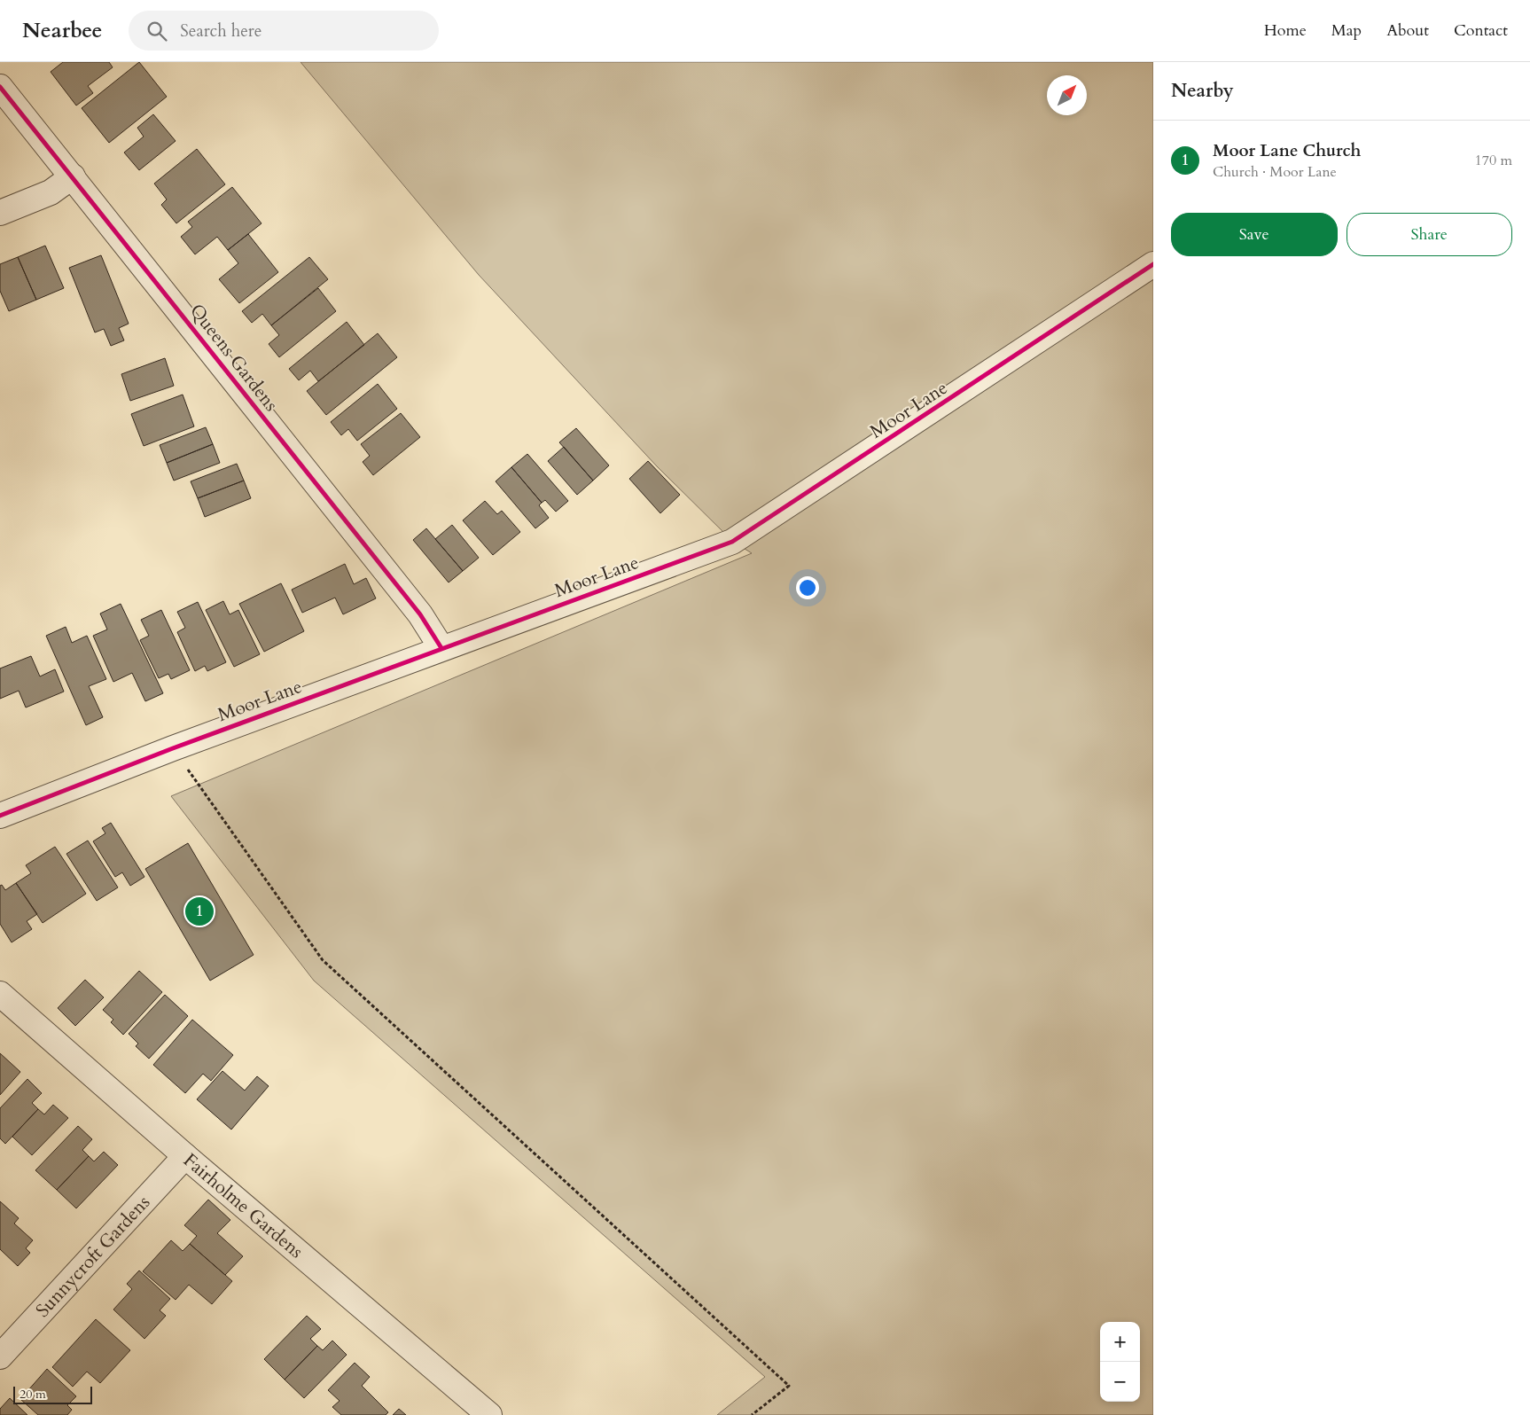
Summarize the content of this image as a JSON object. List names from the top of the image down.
{
  "streets": {
    "street": [
      "Queens Gardens",
      "Moor Lane",
      "Fairholme Gardens",
      "Sunnycroft Gardens"
    ]
  },
  "crossings": [
    ["Queens Gardens", "Moor Lane"],
    ["Fairholme Gardens", "Sunnycroft Gardens"]
  ],
  "scale_bar": "20 m",
  "north": "top right",
  "page": {
    "header": "Nearbee",
    "search": "Search here",
    "nav": [
      "Home",
      "Map",
      "About",
      "Contact"
    ],
    "heading": "Nearby",
    "list": [
      {
        "mark": "1",
        "name": "Moor Lane Church",
        "note": "Church · Moor Lane",
        "value": "170 m"
      }
    ],
    "buttons": ["Save", "Share"],
    "pins": "1",
    "map_buttons": ["+", "−"],
    "scale": "20 m"
  }
}
